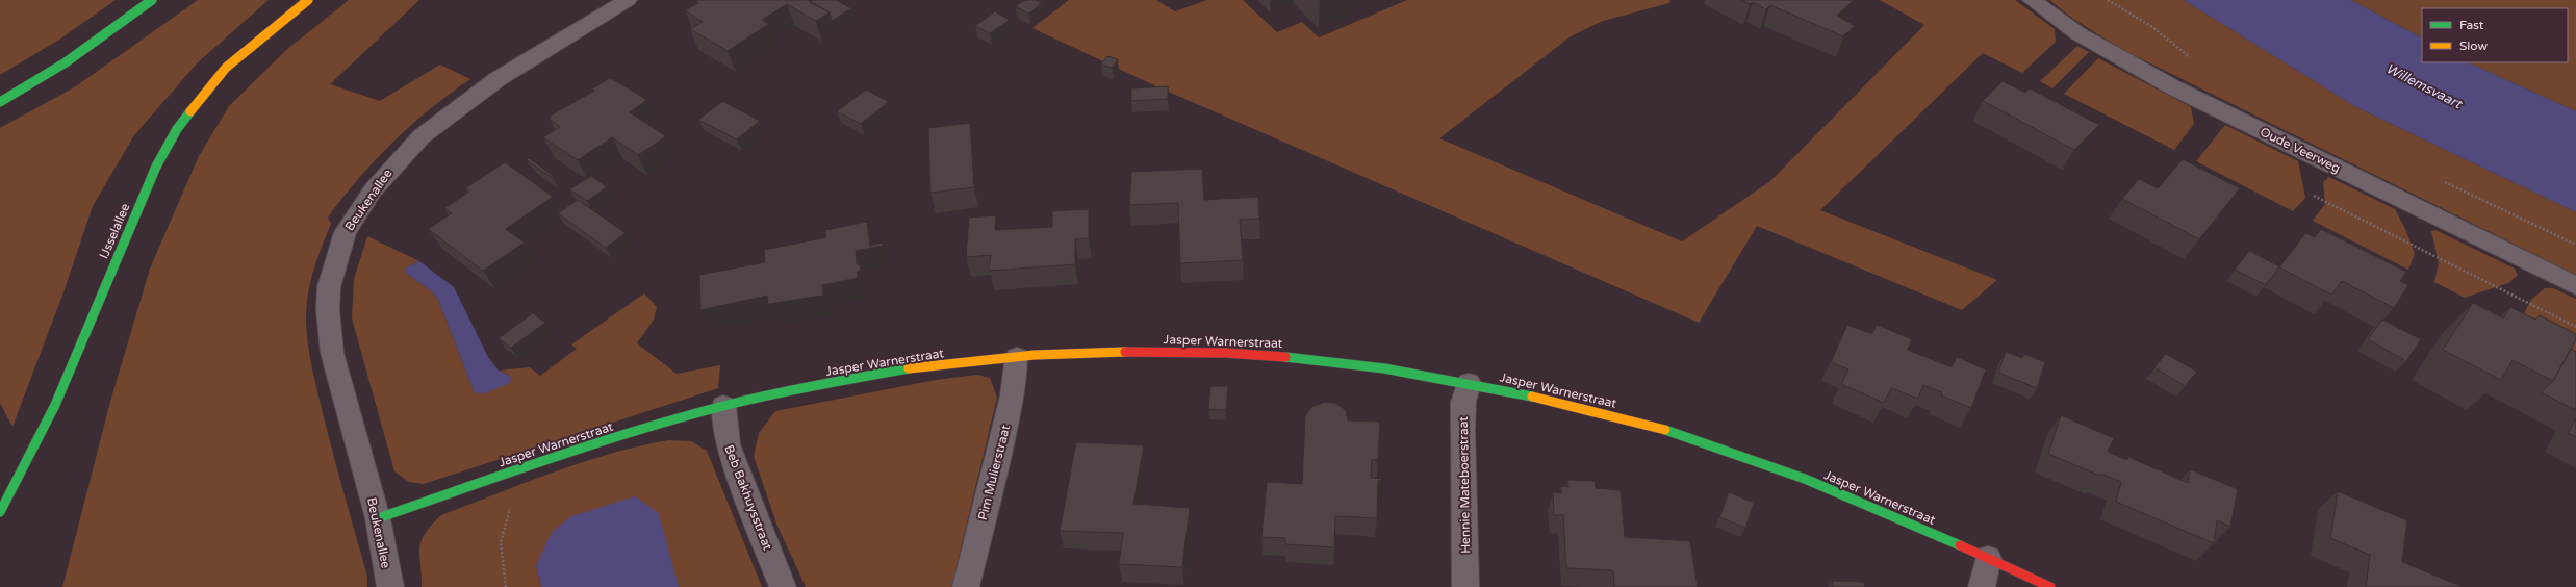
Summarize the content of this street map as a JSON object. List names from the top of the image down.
{
  "streets": {
    "street": [
      "Oude Veerweg",
      "Beukenallee",
      "IJsselallee",
      "Jasper Warnerstraat",
      "Pim Mulierstraat",
      "Hennie Mateboerstraat",
      "Beb Bakhuysstraat"
    ]
  },
  "crossings": [
    ["Beukenallee", "Jasper Warnerstraat"],
    ["Jasper Warnerstraat", "Pim Mulierstraat"],
    ["Jasper Warnerstraat", "Hennie Mateboerstraat"],
    ["Jasper Warnerstraat", "Beb Bakhuysstraat"]
  ],
  "water": ["Willemsvaart"],
  "legend": ["Fast", "Slow"]
}
